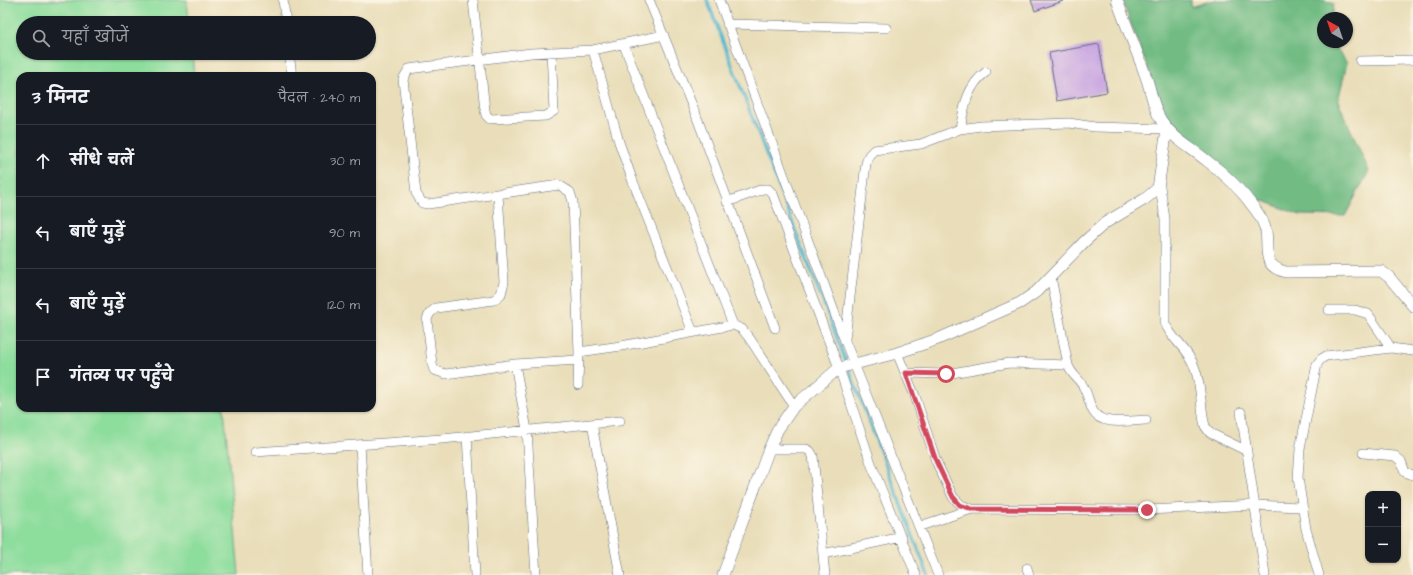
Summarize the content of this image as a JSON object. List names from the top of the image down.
{
  "north": "top left",
  "page": {
    "search": "यहाँ खोजें",
    "heading": ["3 मिनट", "पैदल · 240 m"],
    "list": [
      ["सीधे चलें", "30 m"],
      ["बाएँ मुड़ें", "90 m"],
      ["बाएँ मुड़ें", "120 m"],
      "गंतव्य पर पहुँचे"
    ],
    "map_buttons": ["+", "−"]
  }
}
